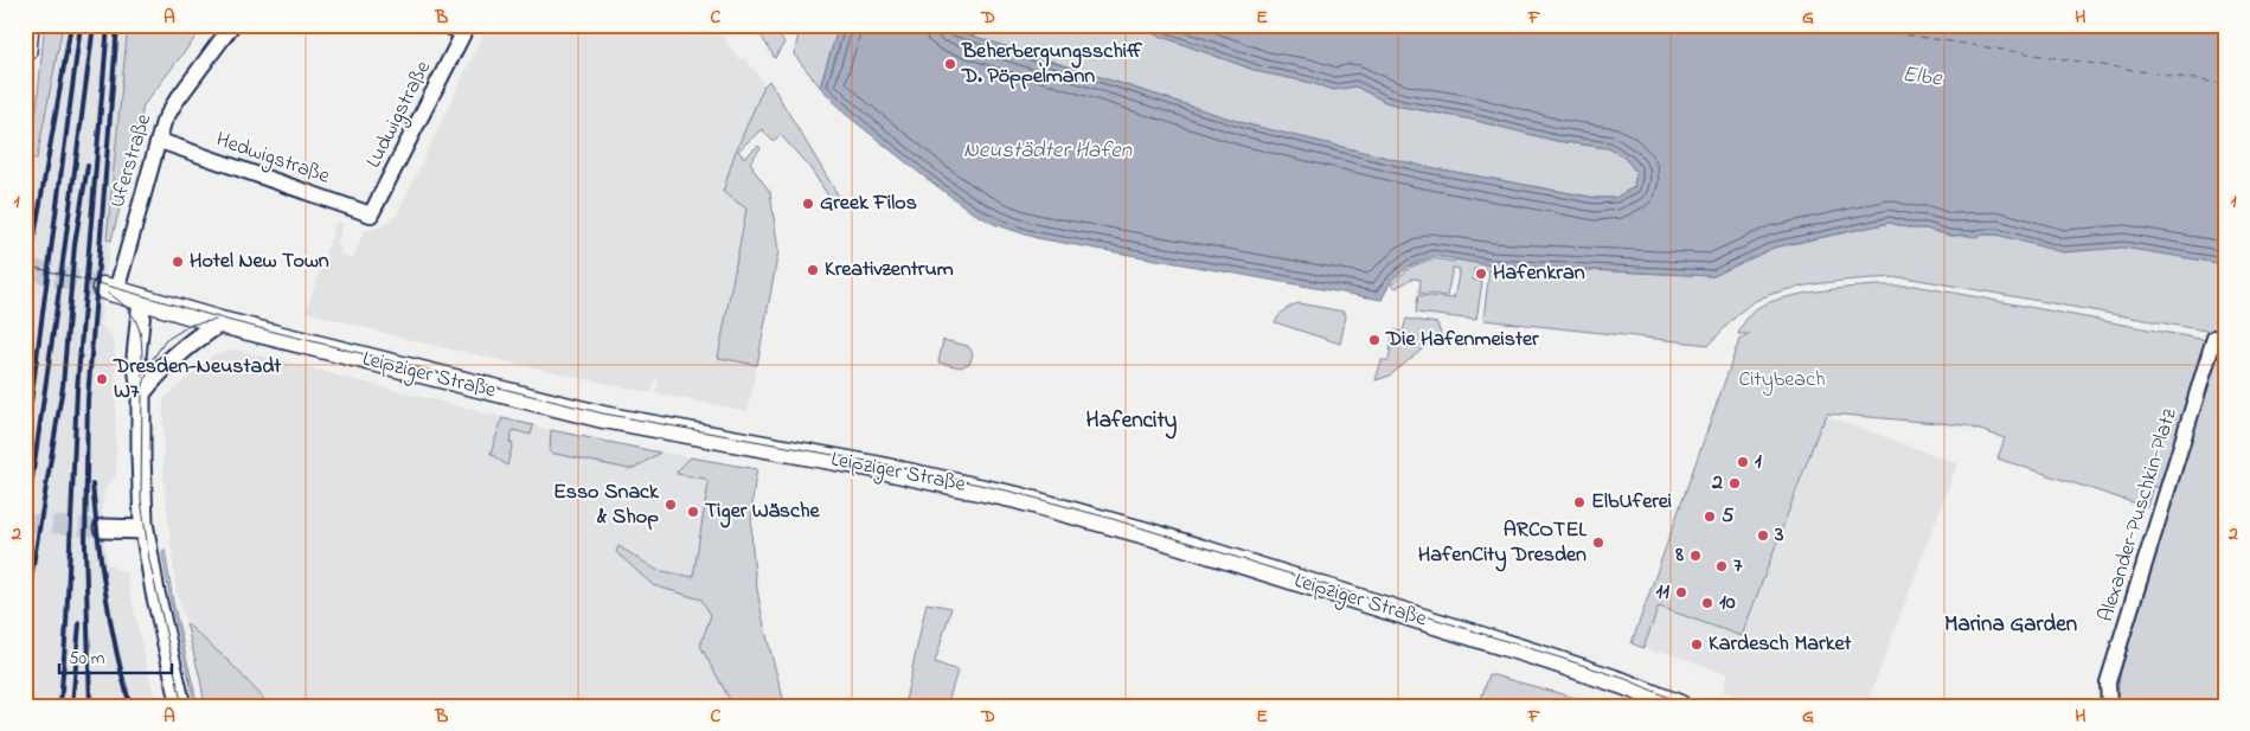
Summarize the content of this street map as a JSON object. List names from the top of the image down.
{
  "streets": {
    "main road": ["Leipziger Straße"],
    "street": [
      "Ludwigstraße",
      "Hedwigstraße",
      "Uferstraße",
      "Alexander-Puschkin-Platz"
    ]
  },
  "crossings": [
    ["Ludwigstraße", "Hedwigstraße"],
    ["Hedwigstraße", "Uferstraße"],
    ["Uferstraße", "Leipziger Straße"]
  ],
  "districts": ["Hafencity", "Marina Garden"],
  "water": ["Elbe", "Neustädter Hafen"],
  "parks": ["Citybeach"],
  "places": [
    "Beherbergungsschiff D. Pöppelmann",
    "Greek Filos",
    "Hotel New Town",
    "Kreativzentrum",
    "Hafenkran",
    "Die Hafenmeister",
    "Dresden-Neustadt W7",
    "1",
    "2",
    "ElbUferei",
    "Esso Snack & Shop",
    "Tiger Wäsche",
    "5",
    "3",
    "ARCOTEL HafenCity Dresden",
    "8",
    "7",
    "11",
    "10",
    "Kardesch Market"
  ],
  "scale_bar": "50 m",
  "grid": {
    "columns": [
      "A",
      "B",
      "C",
      "D",
      "E",
      "F",
      "G",
      "H"
    ],
    "rows": ["1", "2"]
  }
}
